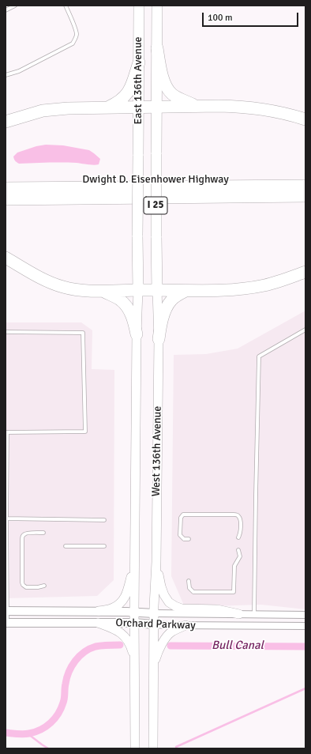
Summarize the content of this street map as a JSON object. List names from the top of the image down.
{
  "streets": {
    "highway": ["Dwight D. Eisenhower Highway", "I 25"],
    "main road": ["East 136th Avenue", "West 136th Avenue"],
    "street": ["Orchard Parkway"]
  },
  "crossings": [
    ["East 136th Avenue", "West 136th Avenue"],
    ["West 136th Avenue", "Orchard Parkway"]
  ],
  "water": ["Bull Canal"],
  "scale_bar": "100 m"
}
